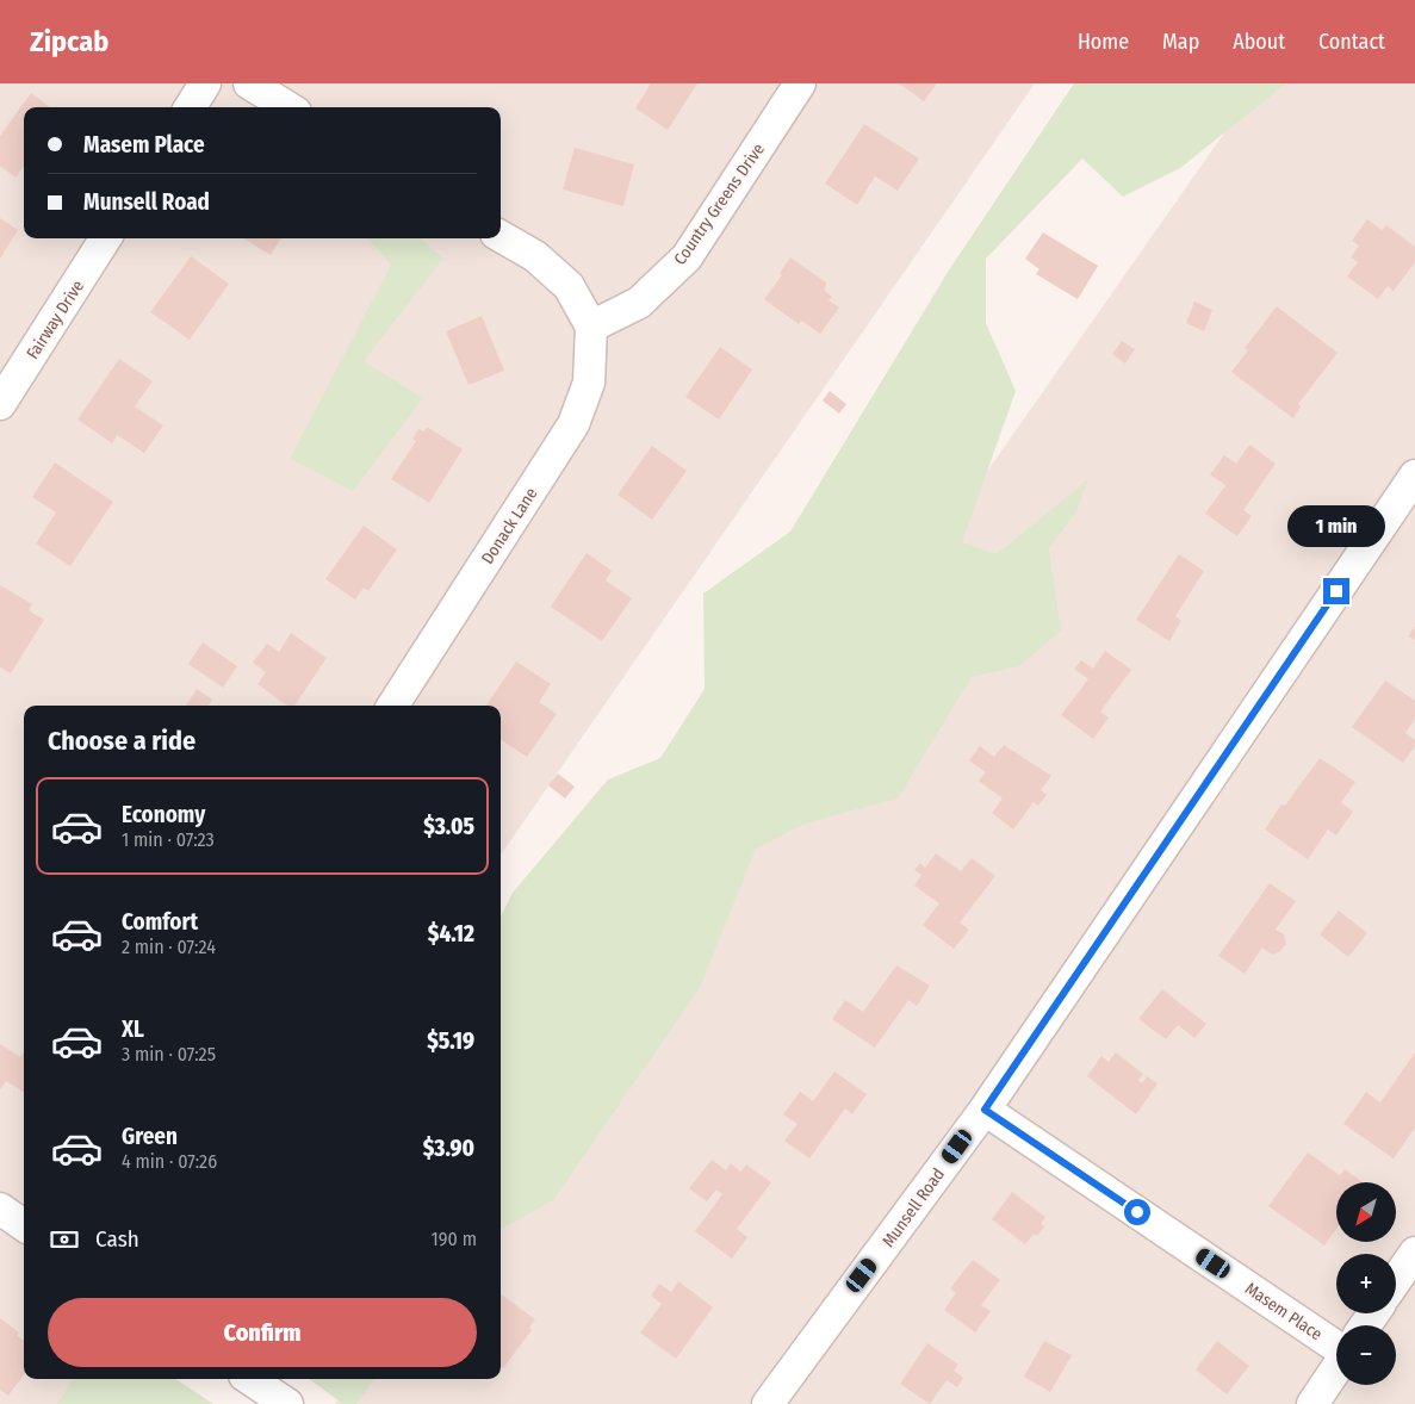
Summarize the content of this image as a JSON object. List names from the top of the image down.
{
  "streets": {
    "street": [
      "Country Greens Drive",
      "Fairway Drive",
      "Donack Lane",
      "Munsell Road",
      "Masem Place"
    ]
  },
  "crossings": [
    ["Country Greens Drive", "Donack Lane"],
    ["Munsell Road", "Masem Place"]
  ],
  "north": "bottom left",
  "page": {
    "header": "Zipcab",
    "nav": [
      "Home",
      "Map",
      "About",
      "Contact"
    ],
    "banner": ["Masem Place", "Munsell Road"],
    "bubble": "1 min",
    "heading": "Choose a ride",
    "list": [
      {
        "name": "Economy",
        "note": "1 min · 07:23",
        "value": "$3.05"
      },
      {
        "name": "Comfort",
        "note": "2 min · 07:24",
        "value": "$4.12"
      },
      {
        "name": "XL",
        "note": "3 min · 07:25",
        "value": "$5.19"
      },
      {
        "name": "Green",
        "note": "4 min · 07:26",
        "value": "$3.90"
      }
    ],
    "map_buttons": ["+", "−"],
    "pay": ["Cash", "190 m"],
    "buttons": "Confirm"
  }
}
